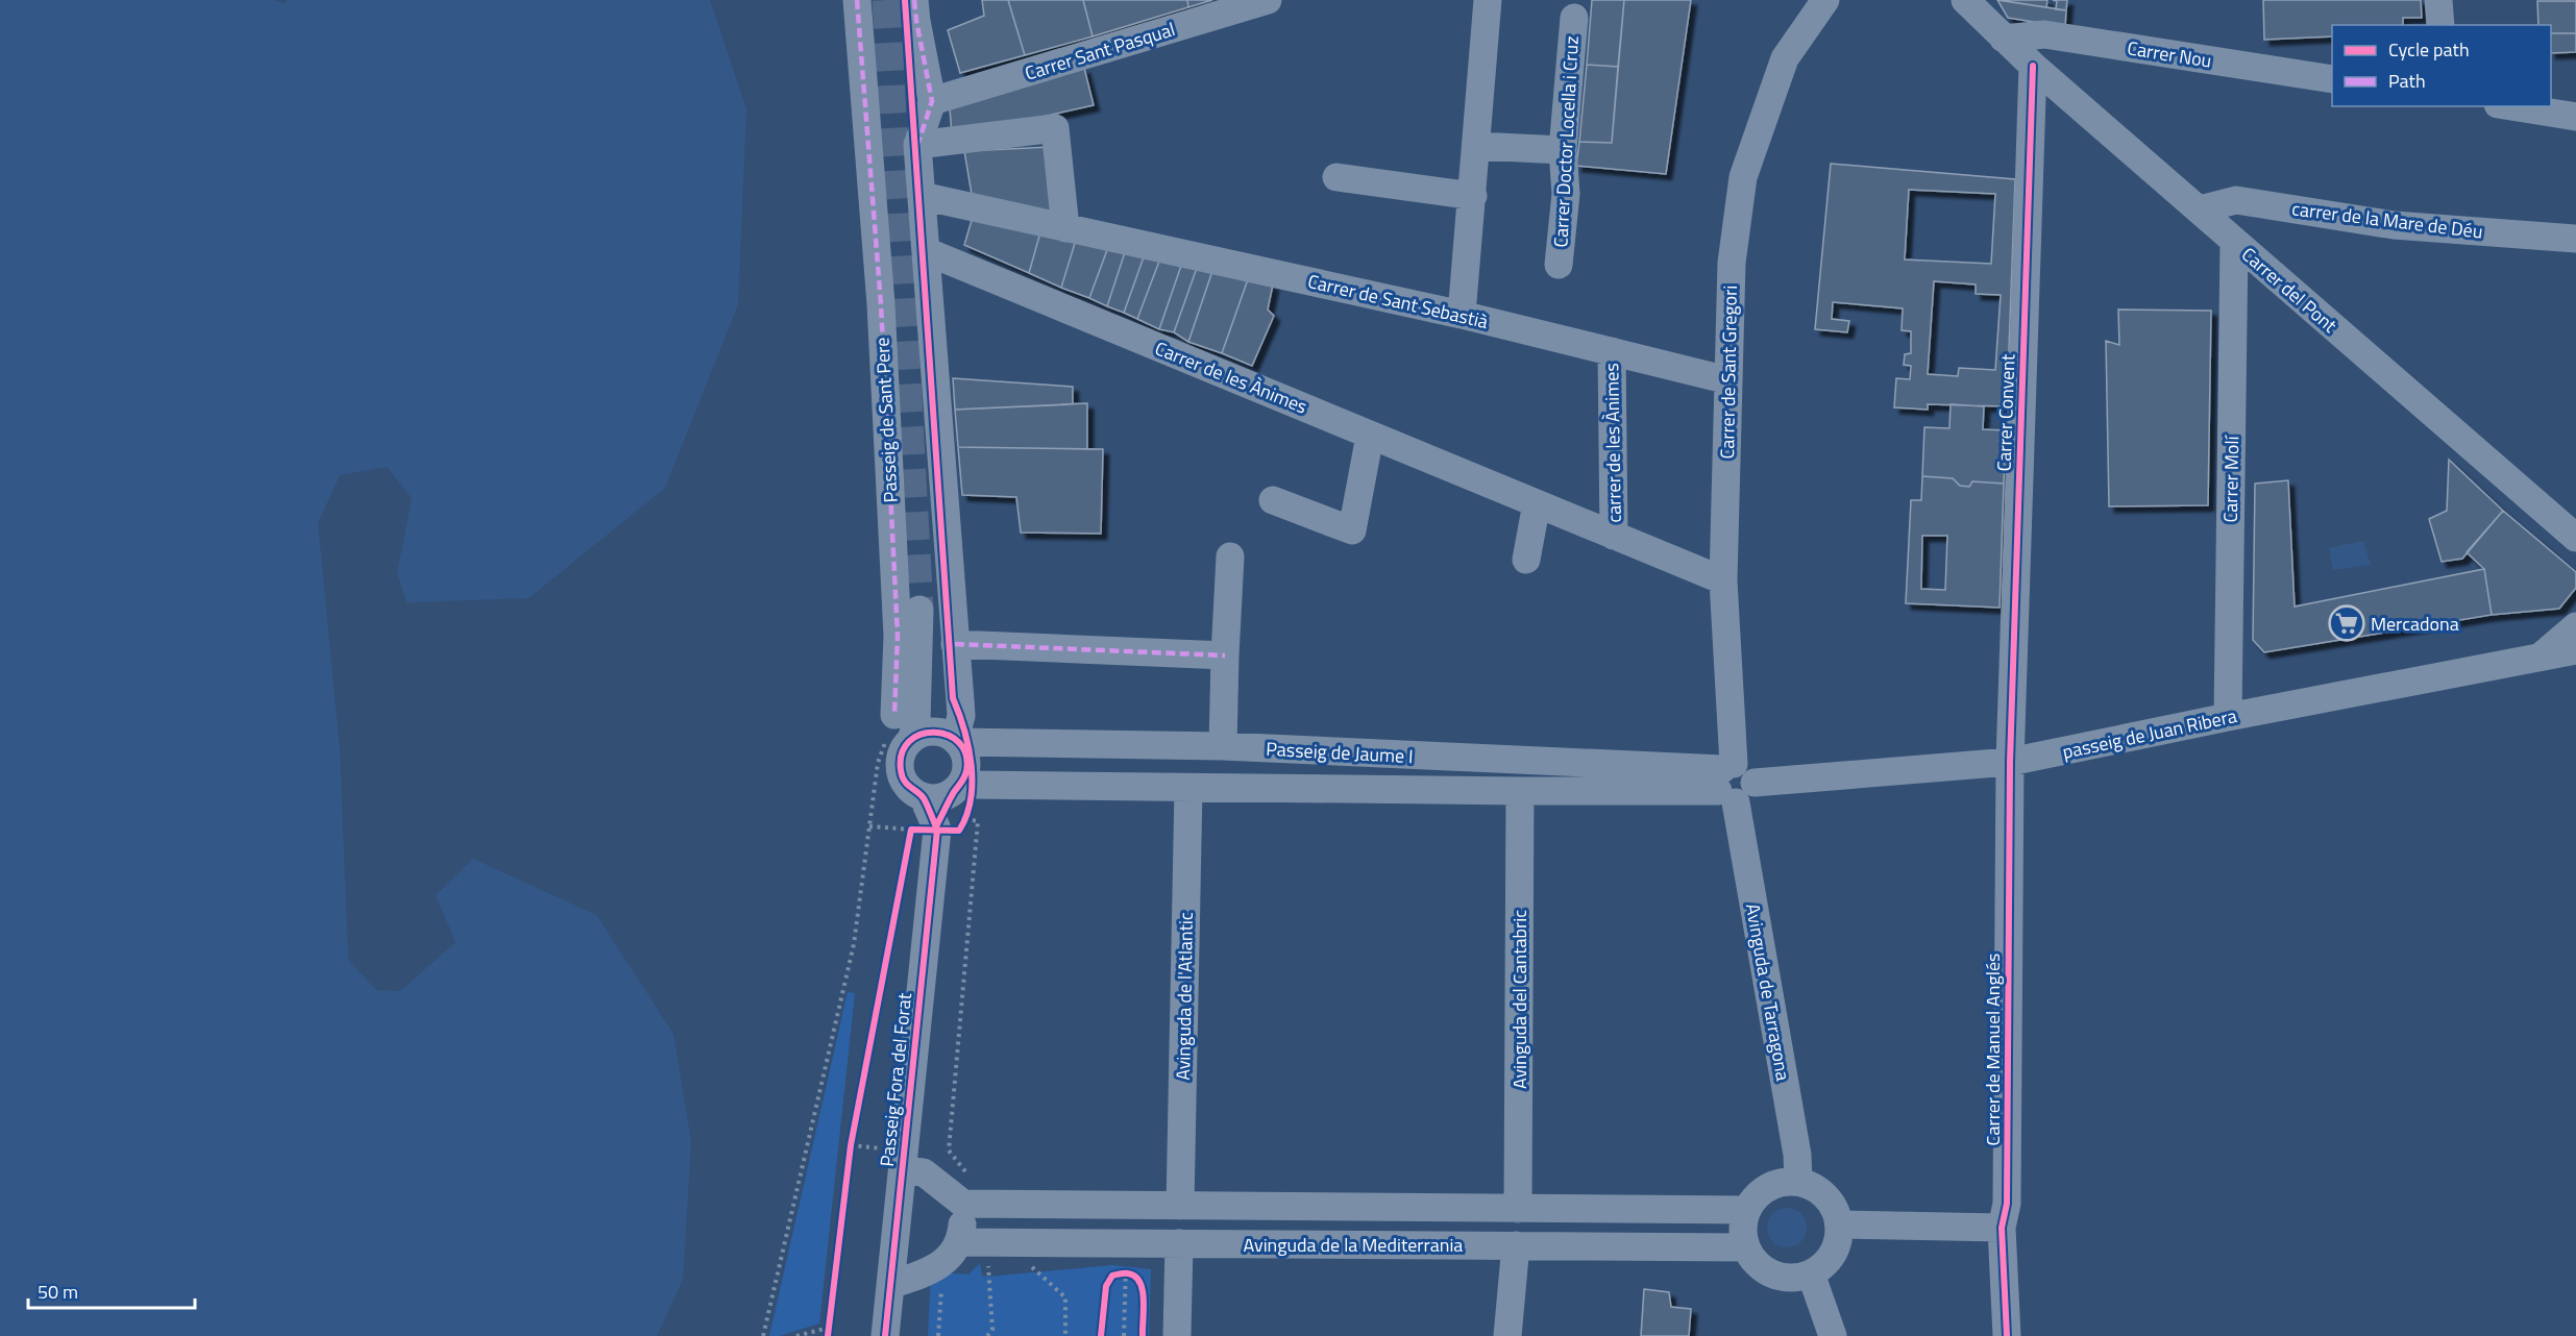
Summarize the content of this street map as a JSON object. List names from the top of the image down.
{
  "streets": {
    "street": [
      "Carrer Sant Pasqual",
      "Carrer Nou",
      "Carrer Doctor Locella i Cruz",
      "carrer de la Mare de Déu",
      "Carrer del Pont",
      "Carrer de Sant Sebastià",
      "Carrer de Sant Gregori",
      "Carrer de les Ànimes",
      "Carrer Convent",
      "Passeig de Sant Pere",
      "carrer de les Ànimes",
      "Carrer Molí",
      "passeig de Juan Ribera",
      "Passeig de Jaume I",
      "Avinguda de Tarragona",
      "Avinguda de l'Atlantic",
      "Avinguda del Cantabric",
      "Carrer de Manuel Anglés",
      "Passeig Fora del Forat",
      "Avinguda de la Mediterrania"
    ]
  },
  "crossings": [
    ["Carrer Nou", "Carrer del Pont"],
    ["carrer de la Mare de Déu", "Carrer del Pont"],
    ["Carrer del Pont", "Carrer Convent"],
    ["Carrer del Pont", "Carrer Molí"],
    ["Carrer de Sant Sebastià", "Carrer de Sant Gregori"],
    ["Carrer de Sant Sebastià", "carrer de les Ànimes"],
    ["Carrer de Sant Gregori", "Carrer de les Ànimes"],
    ["Carrer de Sant Gregori", "passeig de Juan Ribera"],
    ["Carrer de Sant Gregori", "Passeig de Jaume I"],
    ["Carrer de Sant Gregori", "Avinguda de Tarragona"],
    ["Carrer de les Ànimes", "carrer de les Ànimes"],
    ["Carrer Convent", "passeig de Juan Ribera"],
    ["Carrer Convent", "Carrer de Manuel Anglés"],
    ["Carrer Molí", "passeig de Juan Ribera"],
    ["passeig de Juan Ribera", "Passeig de Jaume I"],
    ["passeig de Juan Ribera", "Avinguda de Tarragona"],
    ["passeig de Juan Ribera", "Carrer de Manuel Anglés"],
    ["Passeig de Jaume I", "Avinguda de Tarragona"],
    ["Passeig de Jaume I", "Avinguda de l'Atlantic"],
    ["Passeig de Jaume I", "Avinguda del Cantabric"],
    ["Passeig de Jaume I", "Passeig Fora del Forat"],
    ["Avinguda de Tarragona", "Avinguda de la Mediterrania"],
    ["Avinguda de l'Atlantic", "Avinguda de la Mediterrania"],
    ["Avinguda del Cantabric", "Avinguda de la Mediterrania"]
  ],
  "places": {
    "supermarket": ["Mercadona"]
  },
  "legend": ["Cycle path", "Path"],
  "scale_bar": "50 m"
}
